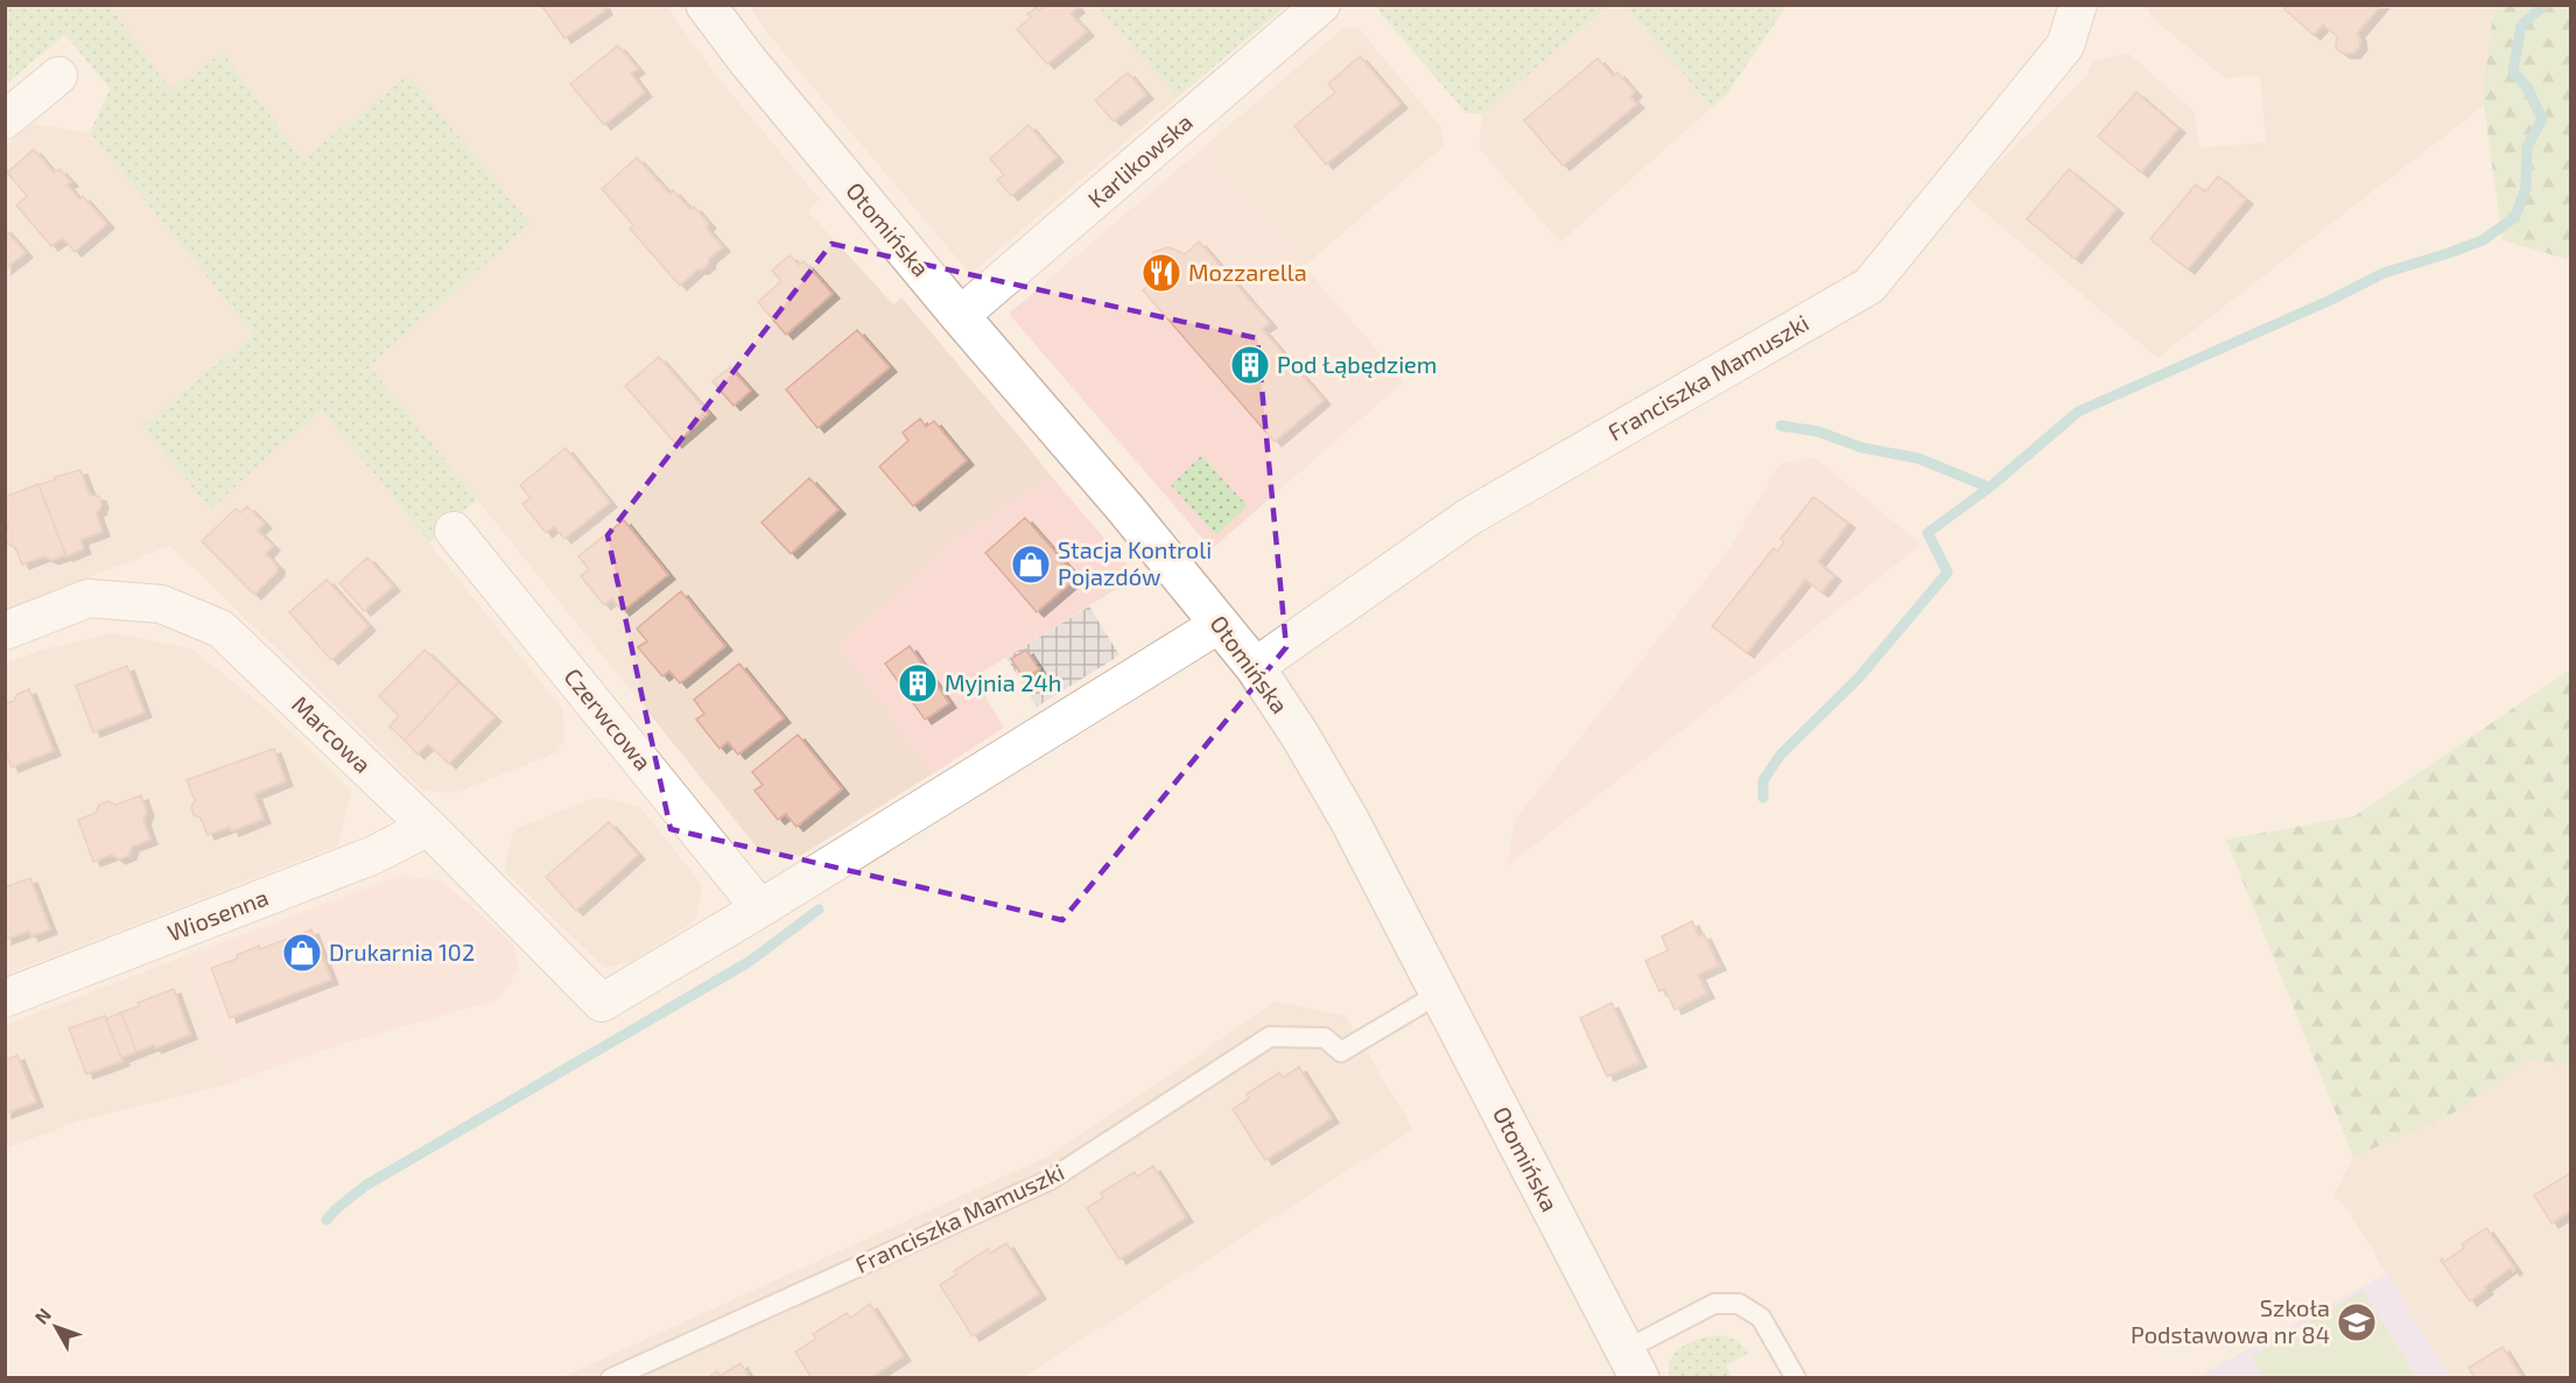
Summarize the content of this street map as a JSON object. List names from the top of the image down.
{
  "streets": {
    "street": [
      "Karlikowska",
      "Otomińska",
      "Franciszka Mamuszki",
      "Czerwcowa",
      "Marcowa",
      "Wiosenna"
    ]
  },
  "crossings": [
    ["Karlikowska", "Otomińska"],
    ["Otomińska", "Franciszka Mamuszki"],
    ["Czerwcowa", "Marcowa"],
    ["Marcowa", "Wiosenna"]
  ],
  "places": {
    "restaurant": ["Mozzarella"],
    "building": ["Pod Łąbędziem", "Myjnia 24h"],
    "shop": ["Stacja Kontroli Pojazdów", "Drukarnia 102"],
    "school or university": ["Szkoła Podstawowa nr 84"]
  },
  "north": "top left"
}
